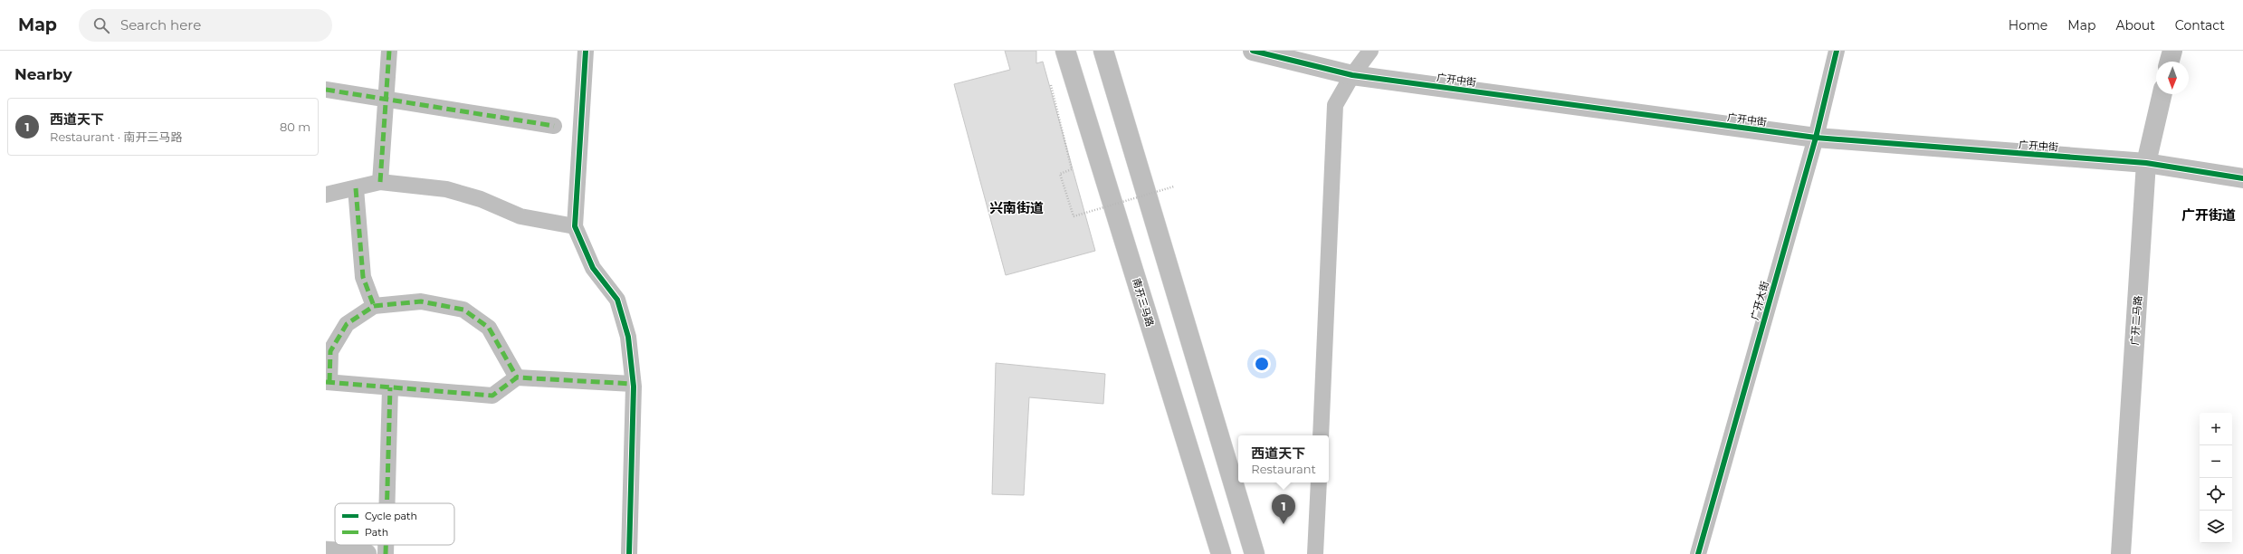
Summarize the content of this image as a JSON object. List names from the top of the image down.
{
  "streets": {
    "street": [
      "广开中街",
      "广开大街",
      "南开三马路",
      "广开二马路"
    ]
  },
  "crossings": [
    ["广开中街", "广开大街"],
    ["广开中街", "广开二马路"]
  ],
  "districts": ["兴南街道", "广开街道"],
  "legend": ["Cycle path", "Path"],
  "north": "bottom",
  "page": {
    "header": "Map",
    "search": "Search here",
    "nav": [
      "Home",
      "Map",
      "About",
      "Contact"
    ],
    "heading": "Nearby",
    "list": [
      {
        "mark": "1",
        "name": "西道天下",
        "note": "Restaurant · 南开三马路",
        "value": "80 m"
      }
    ],
    "map_buttons": ["+", "−"],
    "popup": ["西道天下", "Restaurant"],
    "pins": "1"
  }
}
